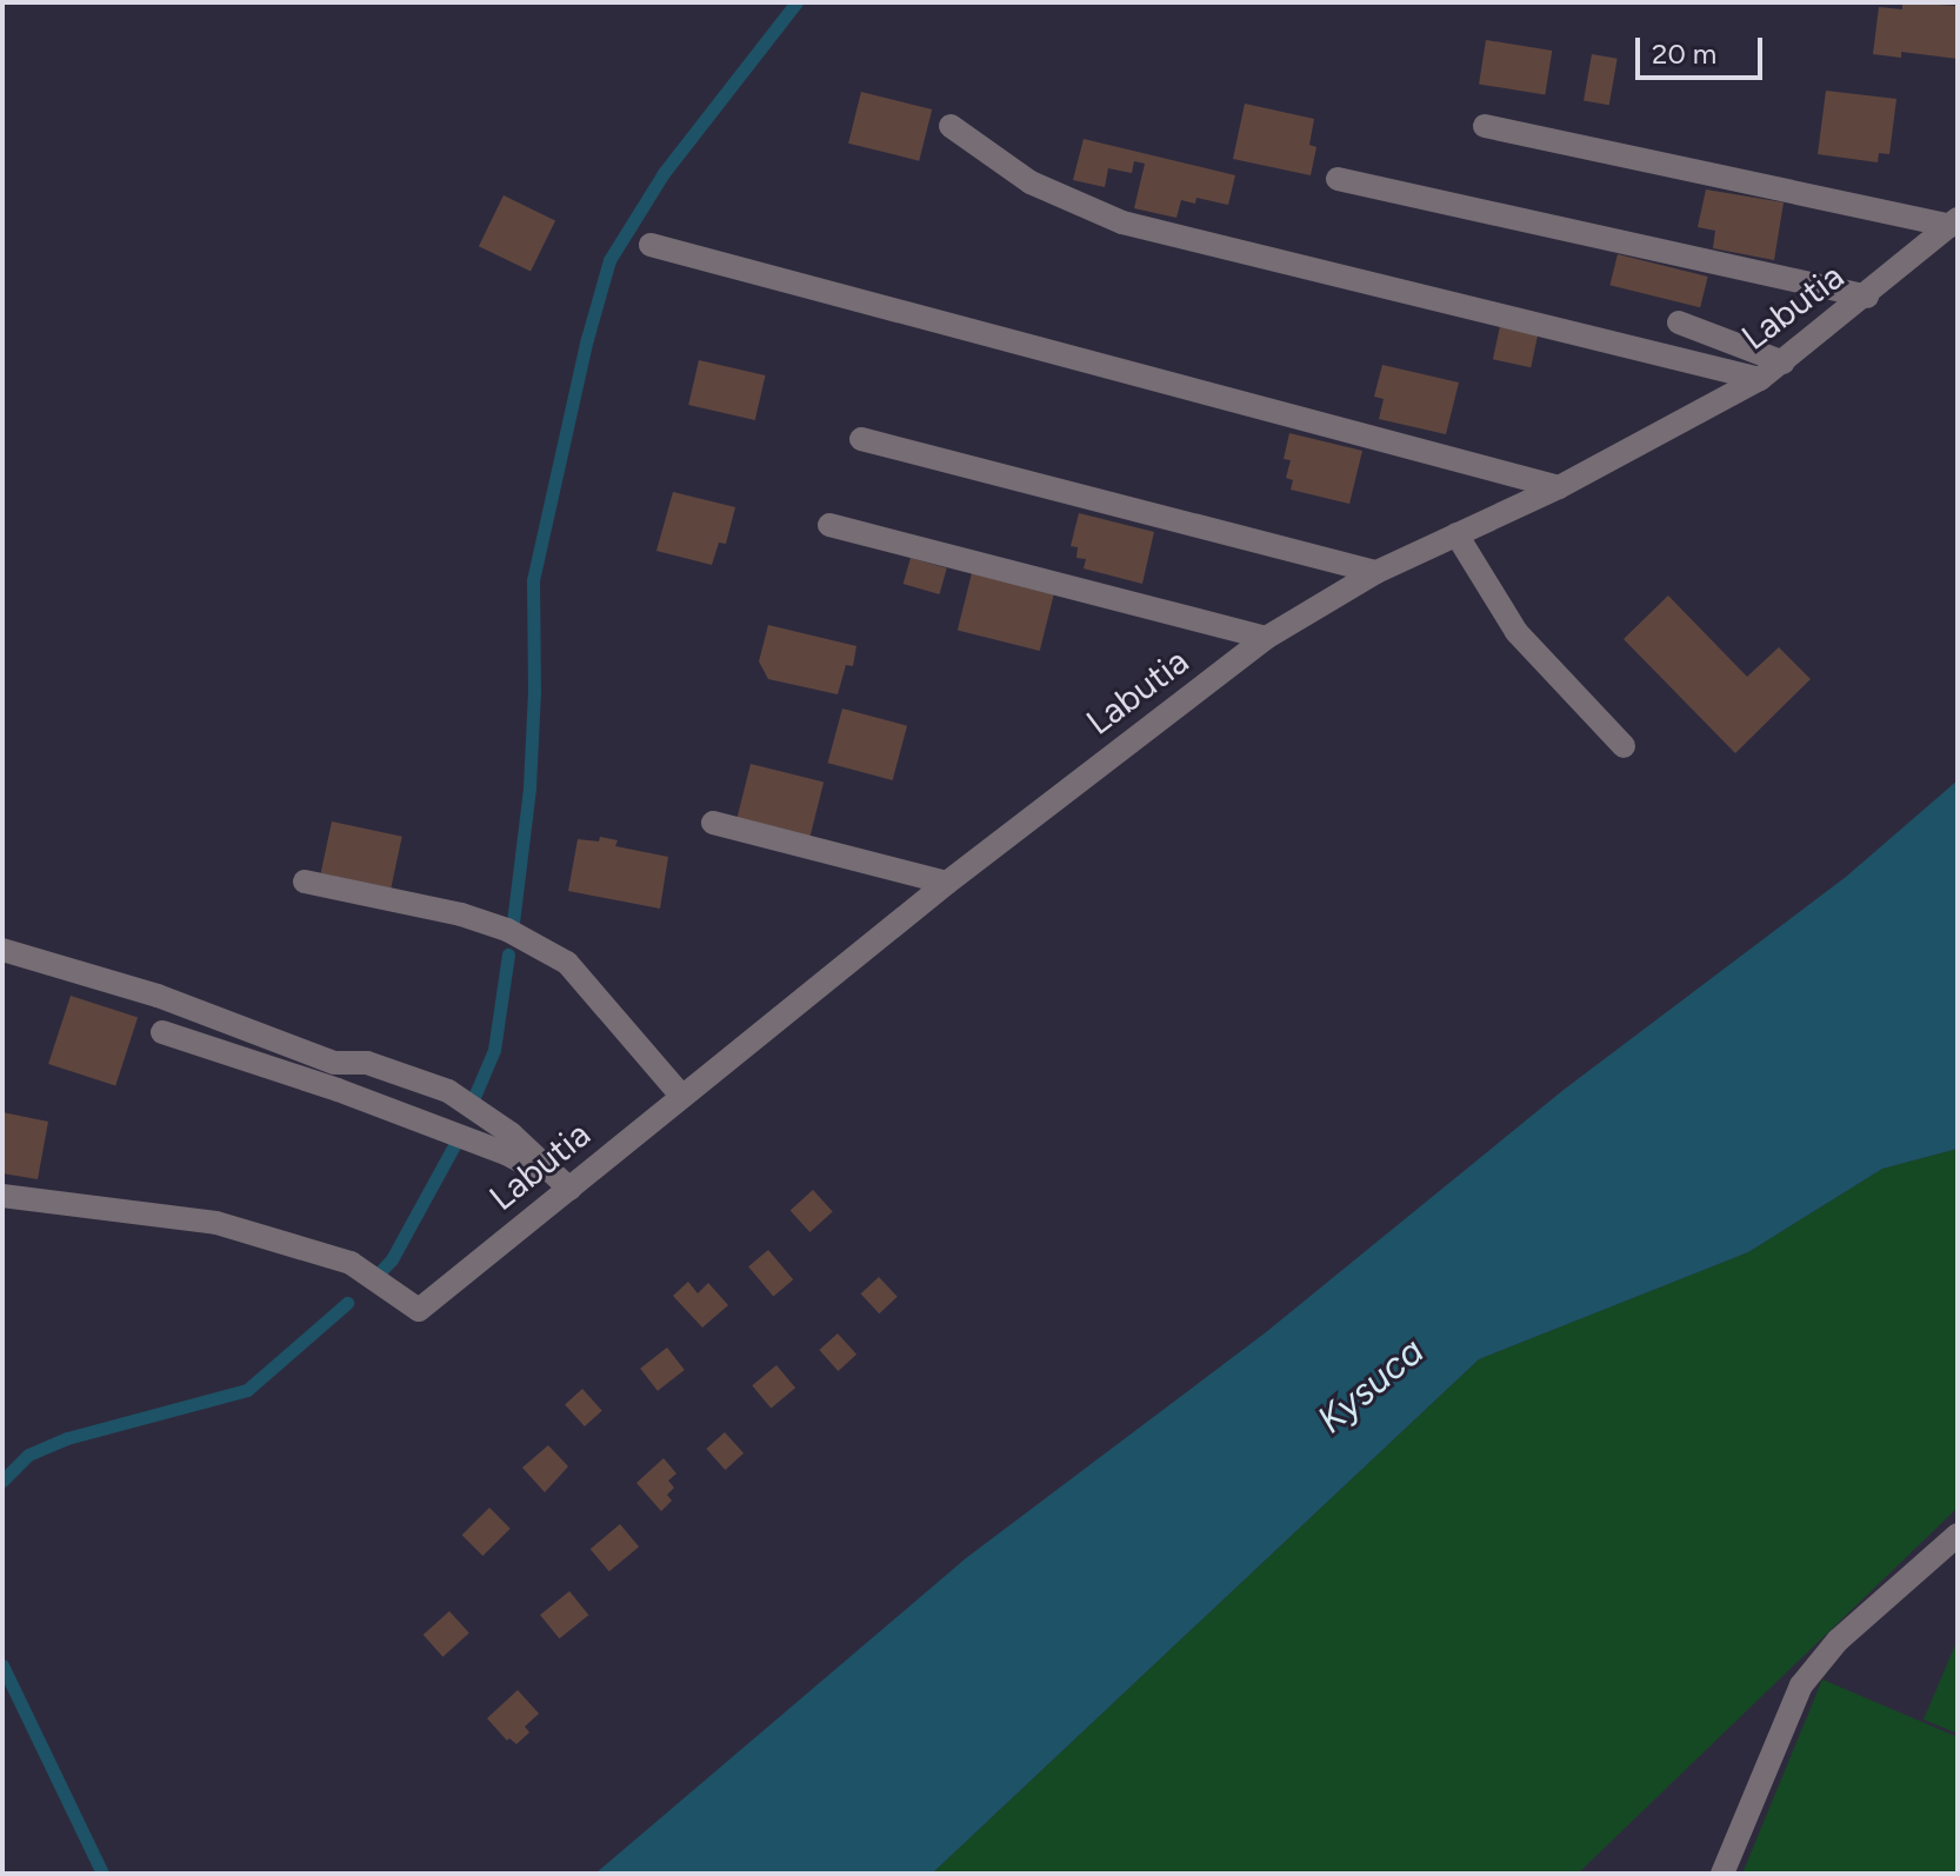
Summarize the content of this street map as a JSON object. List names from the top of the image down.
{
  "streets": {
    "street": ["Labutia"]
  },
  "water": ["Kysuca"],
  "scale_bar": "20 m"
}
